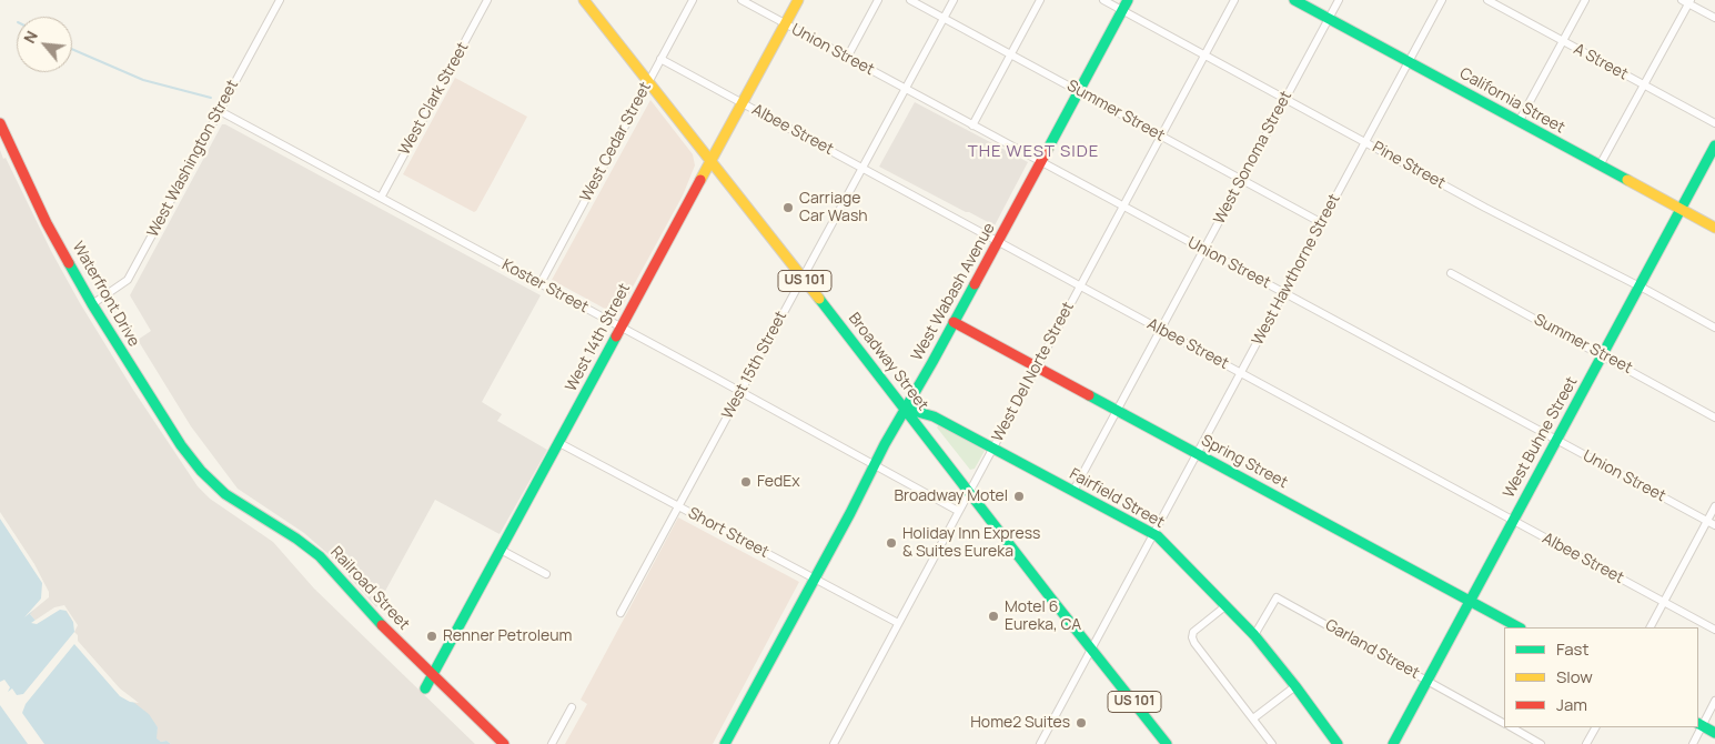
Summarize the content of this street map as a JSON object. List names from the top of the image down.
{
  "streets": {
    "main road": [
      "California Street",
      "US 101",
      "West Wabash Avenue",
      "Waterfront Drive",
      "West 14th Street",
      "Broadway Street",
      "West Buhne Street",
      "Spring Street",
      "Fairfield Street",
      "Railroad Street"
    ],
    "street": [
      "Union Street",
      "A Street",
      "West Clark Street",
      "Summer Street",
      "Albee Street",
      "West Cedar Street",
      "West Sonoma Street",
      "West Washington Street",
      "Pine Street",
      "West Hawthorne Street",
      "Koster Street",
      "West 15th Street",
      "West Del Norte Street",
      "Short Street",
      "Garland Street"
    ]
  },
  "crossings": [
    ["Union Street", "West Sonoma Street"],
    ["Union Street", "West Hawthorne Street"],
    ["Union Street", "West Wabash Avenue"],
    ["Union Street", "West 14th Street"],
    ["Union Street", "West 15th Street"],
    ["Union Street", "West Del Norte Street"],
    ["Union Street", "West Buhne Street"],
    ["West Clark Street", "Koster Street"],
    ["California Street", "West Sonoma Street"],
    ["California Street", "West Hawthorne Street"],
    ["California Street", "West Buhne Street"],
    ["Summer Street", "West Sonoma Street"],
    ["Summer Street", "West Hawthorne Street"],
    ["Summer Street", "West Wabash Avenue"],
    ["Summer Street", "West 15th Street"],
    ["Summer Street", "West Del Norte Street"],
    ["Summer Street", "West Buhne Street"],
    ["Albee Street", "West Cedar Street"],
    ["Albee Street", "West Sonoma Street"],
    ["Albee Street", "West Hawthorne Street"],
    ["Albee Street", "West Wabash Avenue"],
    ["Albee Street", "West 14th Street"],
    ["Albee Street", "West 15th Street"],
    ["Albee Street", "West Del Norte Street"],
    ["Albee Street", "West Buhne Street"],
    ["West Cedar Street", "Koster Street"],
    ["West Cedar Street", "Broadway Street"],
    ["West Sonoma Street", "Pine Street"],
    ["West Sonoma Street", "Spring Street"],
    ["West Sonoma Street", "Fairfield Street"],
    ["West Washington Street", "Koster Street"],
    ["West Washington Street", "Waterfront Drive"],
    ["Pine Street", "West Hawthorne Street"],
    ["Pine Street", "West Wabash Avenue"],
    ["Pine Street", "West Del Norte Street"],
    ["Pine Street", "West Buhne Street"],
    ["West Hawthorne Street", "Broadway Street"],
    ["West Hawthorne Street", "Spring Street"],
    ["West Hawthorne Street", "Fairfield Street"],
    ["Koster Street", "West Wabash Avenue"],
    ["Koster Street", "West 14th Street"],
    ["Koster Street", "West 15th Street"],
    ["Koster Street", "West Del Norte Street"],
    ["West Wabash Avenue", "Broadway Street"],
    ["West Wabash Avenue", "Spring Street"],
    ["West Wabash Avenue", "Fairfield Street"],
    ["West Wabash Avenue", "Short Street"],
    ["Waterfront Drive", "Railroad Street"],
    ["West 14th Street", "Broadway Street"],
    ["West 14th Street", "Short Street"],
    ["West 14th Street", "Railroad Street"],
    ["Broadway Street", "West 15th Street"],
    ["Broadway Street", "West Del Norte Street"],
    ["Broadway Street", "Fairfield Street"],
    ["West 15th Street", "Short Street"],
    ["West Del Norte Street", "Spring Street"],
    ["West Del Norte Street", "Fairfield Street"],
    ["West Del Norte Street", "Short Street"],
    ["West Buhne Street", "Spring Street"],
    ["West Buhne Street", "Garland Street"],
    ["Fairfield Street", "Garland Street"]
  ],
  "districts": ["THE WEST SIDE"],
  "places": [
    "Carriage Car Wash",
    "FedEx",
    "Broadway Motel",
    "Holiday Inn Express & Suites Eureka",
    "Motel 6 Eureka, CA",
    "Renner Petroleum",
    "Home2 Suites"
  ],
  "legend": ["Fast", "Slow", "Jam"],
  "north": "top left"
}
